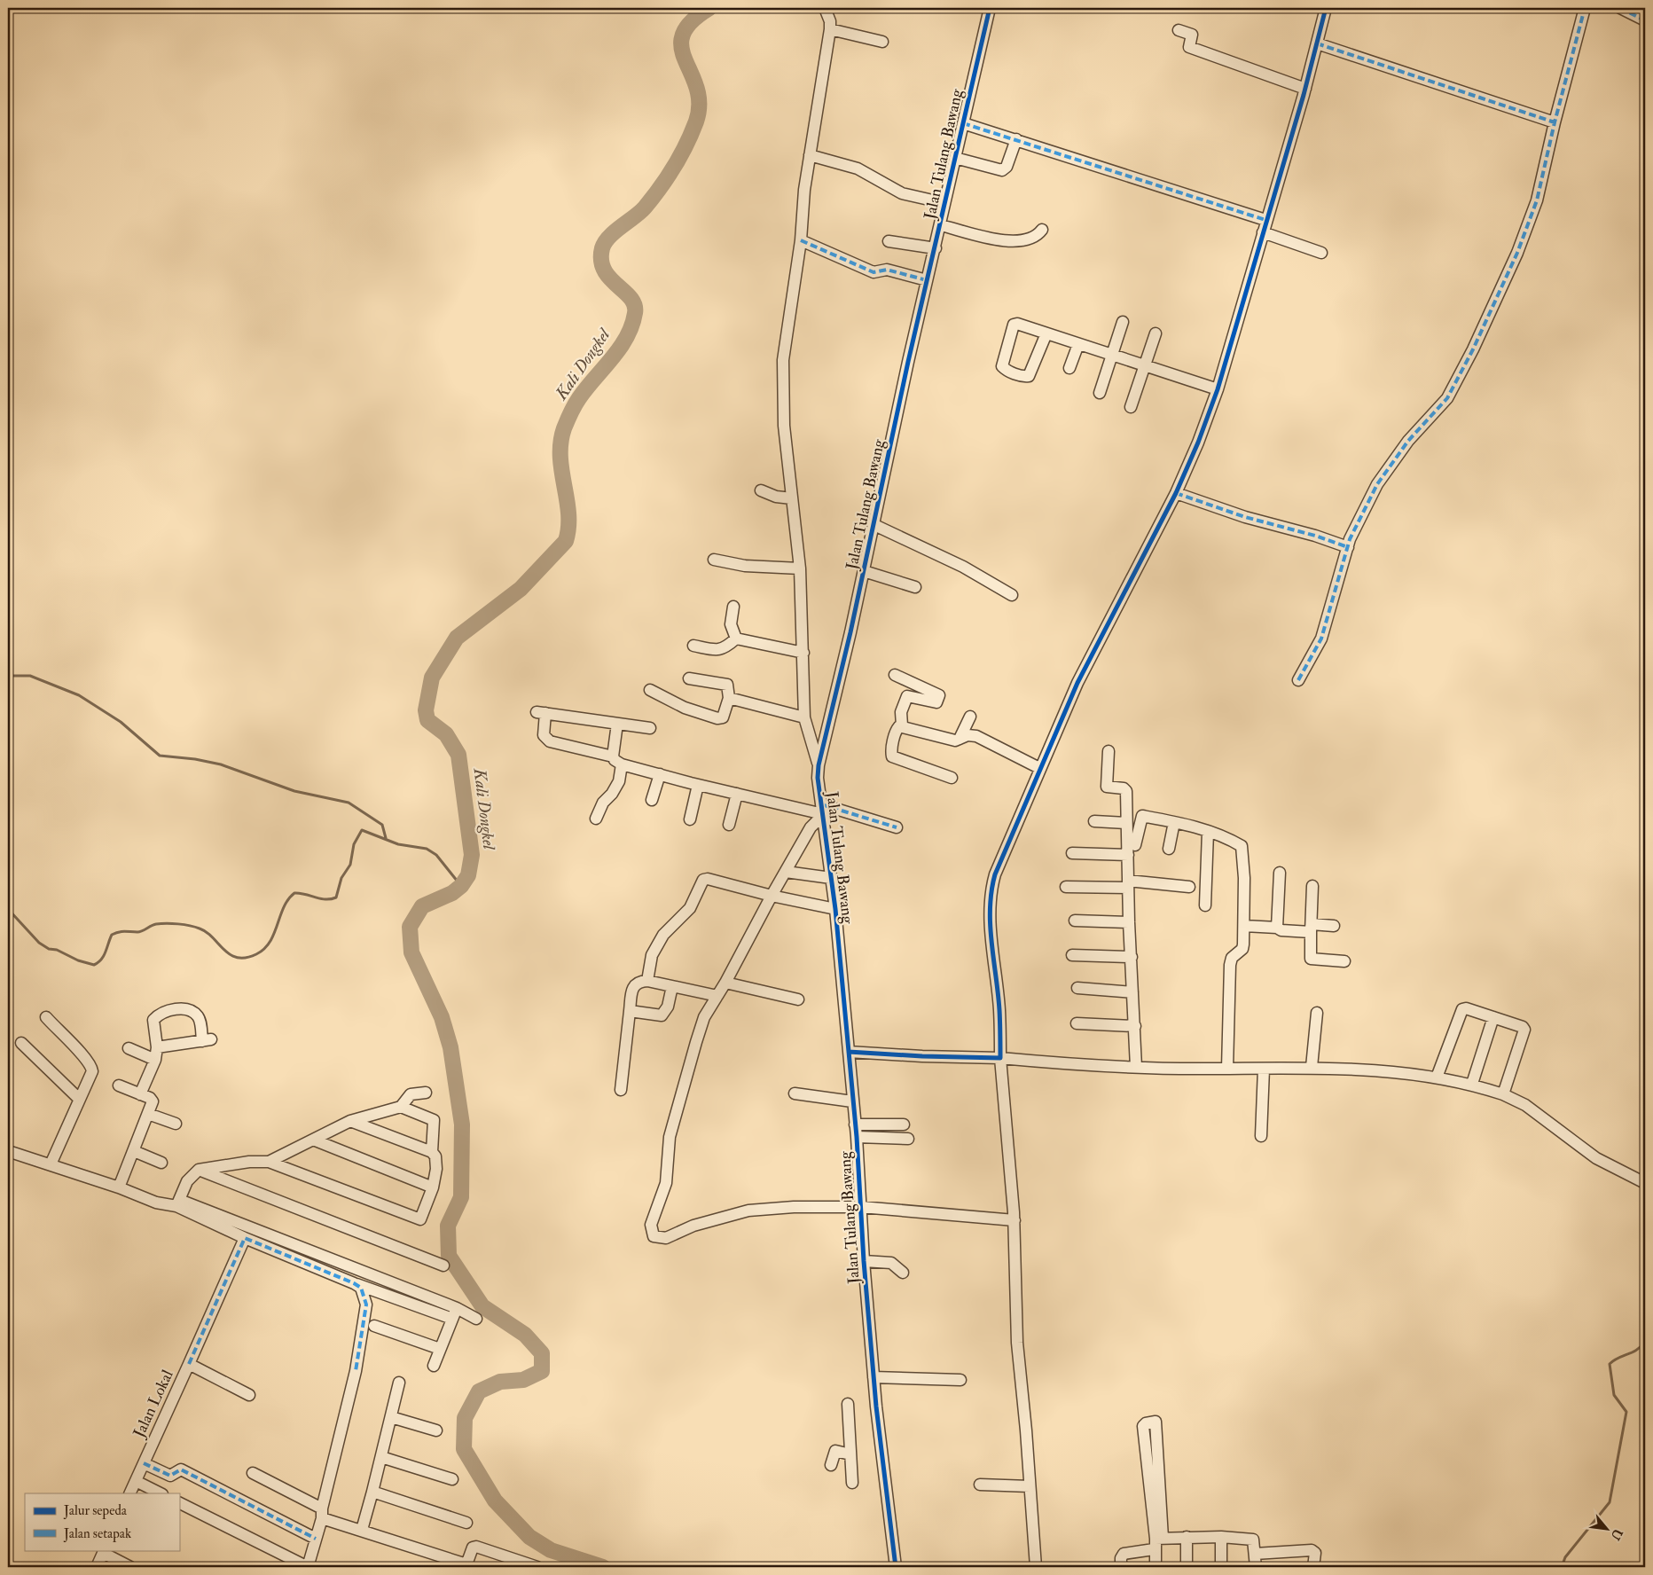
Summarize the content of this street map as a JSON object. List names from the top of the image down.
{
  "streets": {
    "street": ["Jalan Tulang Bawang", "Jalan Lokal"]
  },
  "water": ["Kali Dongkel"],
  "legend": ["Jalur sepeda", "Jalan setapak"],
  "north": "bottom right"
}
